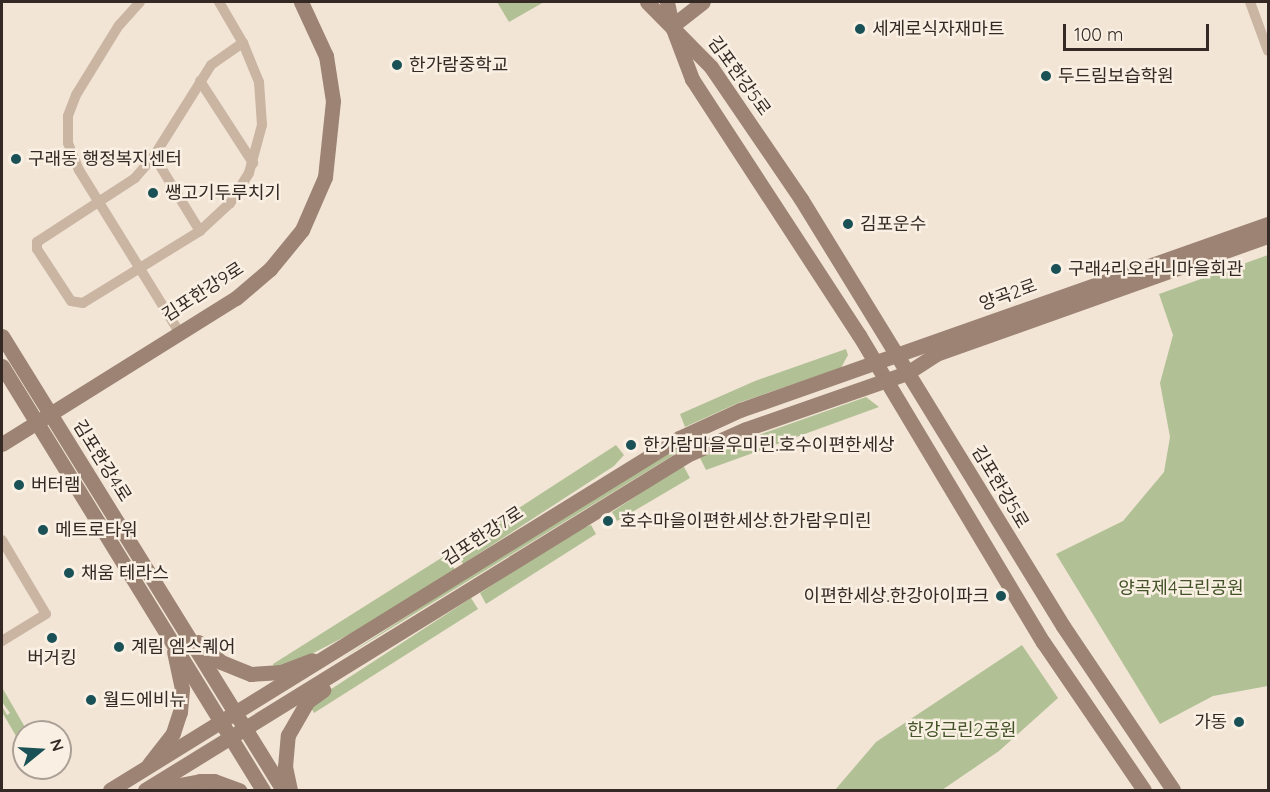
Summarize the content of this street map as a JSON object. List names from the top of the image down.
{
  "streets": {
    "street": [
      "김포한강5로",
      "김포한강9로",
      "양곡2로",
      "김포한강4로",
      "김포한강7로"
    ]
  },
  "crossings": [
    ["김포한강5로", "양곡2로"],
    ["김포한강5로", "김포한강7로"],
    ["김포한강9로", "김포한강4로"],
    ["양곡2로", "김포한강7로"],
    ["김포한강4로", "김포한강7로"]
  ],
  "parks": ["양곡제4근린공원", "한강근린2공원"],
  "places": [
    "세계로식자재마트",
    "한가람중학교",
    "두드림보습학원",
    "구래동 행정복지센터",
    "쌩고기두루치기",
    "김포운수",
    "구래4리오라니마을회관",
    "한가람마을우미린.호수이편한세상",
    "버터램",
    "호수마을이편한세상.한가람우미린",
    "메트로타워",
    "채움 테라스",
    "이편한세상.한강아이파크",
    "버거킹",
    "계림 엠스퀘어",
    "월드에비뉴",
    "가동"
  ],
  "scale_bar": "100 m",
  "north": "right"
}
